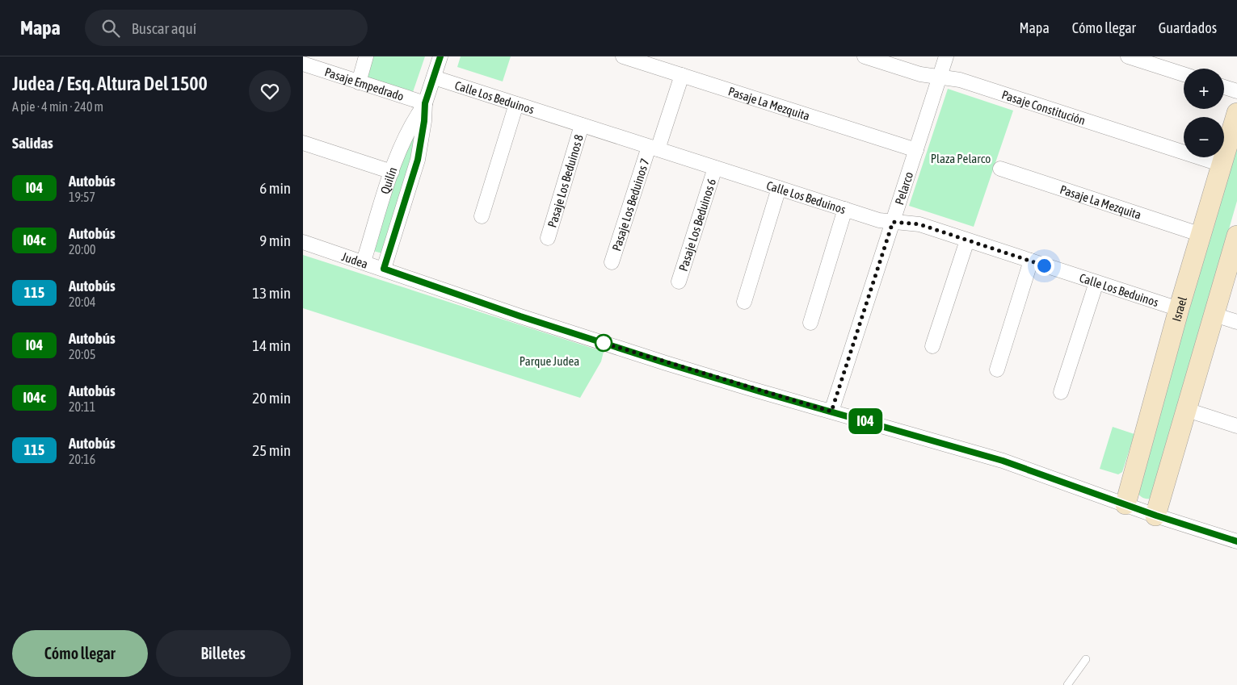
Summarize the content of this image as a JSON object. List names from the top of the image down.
{
  "streets": {
    "street": [
      "Pasaje Empedrado",
      "Calle Los Beduinos",
      "Pasaje La Mezquita",
      "Pasaje Constitución",
      "Quilín",
      "Pasaje Los Beduinos 8",
      "Pelarco",
      "Pasaje Los Beduinos 7",
      "Pasaje Los Beduinos 6",
      "Judea",
      "Israel"
    ]
  },
  "crossings": [
    ["Pasaje Empedrado", "Quilín"],
    ["Calle Los Beduinos", "Quilín"],
    ["Calle Los Beduinos", "Pasaje Los Beduinos 8"],
    ["Calle Los Beduinos", "Pelarco"],
    ["Calle Los Beduinos", "Pasaje Los Beduinos 7"],
    ["Calle Los Beduinos", "Pasaje Los Beduinos 6"],
    ["Calle Los Beduinos", "Israel"],
    ["Pasaje La Mezquita", "Pelarco"],
    ["Pasaje La Mezquita", "Pasaje Los Beduinos 7"],
    ["Pasaje La Mezquita", "Israel"],
    ["Pasaje Constitución", "Pelarco"],
    ["Pasaje Constitución", "Israel"],
    ["Quilín", "Judea"],
    ["Pelarco", "Judea"],
    ["Judea", "Israel"]
  ],
  "parks": ["Plaza Pelarco", "Parque Judea"],
  "lines": ["bus line I04"],
  "page": {
    "header": "Mapa",
    "search": "Buscar aquí",
    "nav": ["Mapa", "Cómo llegar", "Guardados"],
    "heading": [
      ["Judea / Esq. Altura Del 1500", "A pie · 4 min · 240 m"],
      "Salidas"
    ],
    "on_map": "I04",
    "map_buttons": ["+", "−"],
    "list": [
      {
        "mark": "I04",
        "name": "Autobús",
        "note": "19:57",
        "value": "6 min"
      },
      {
        "mark": "I04c",
        "name": "Autobús",
        "note": "20:00",
        "value": "9 min"
      },
      {
        "mark": "115",
        "name": "Autobús",
        "note": "20:04",
        "value": "13 min"
      },
      {
        "mark": "I04",
        "name": "Autobús",
        "note": "20:05",
        "value": "14 min"
      },
      {
        "mark": "I04c",
        "name": "Autobús",
        "note": "20:11",
        "value": "20 min"
      },
      {
        "mark": "115",
        "name": "Autobús",
        "note": "20:16",
        "value": "25 min"
      }
    ],
    "buttons": ["Cómo llegar", "Billetes"]
  }
}
